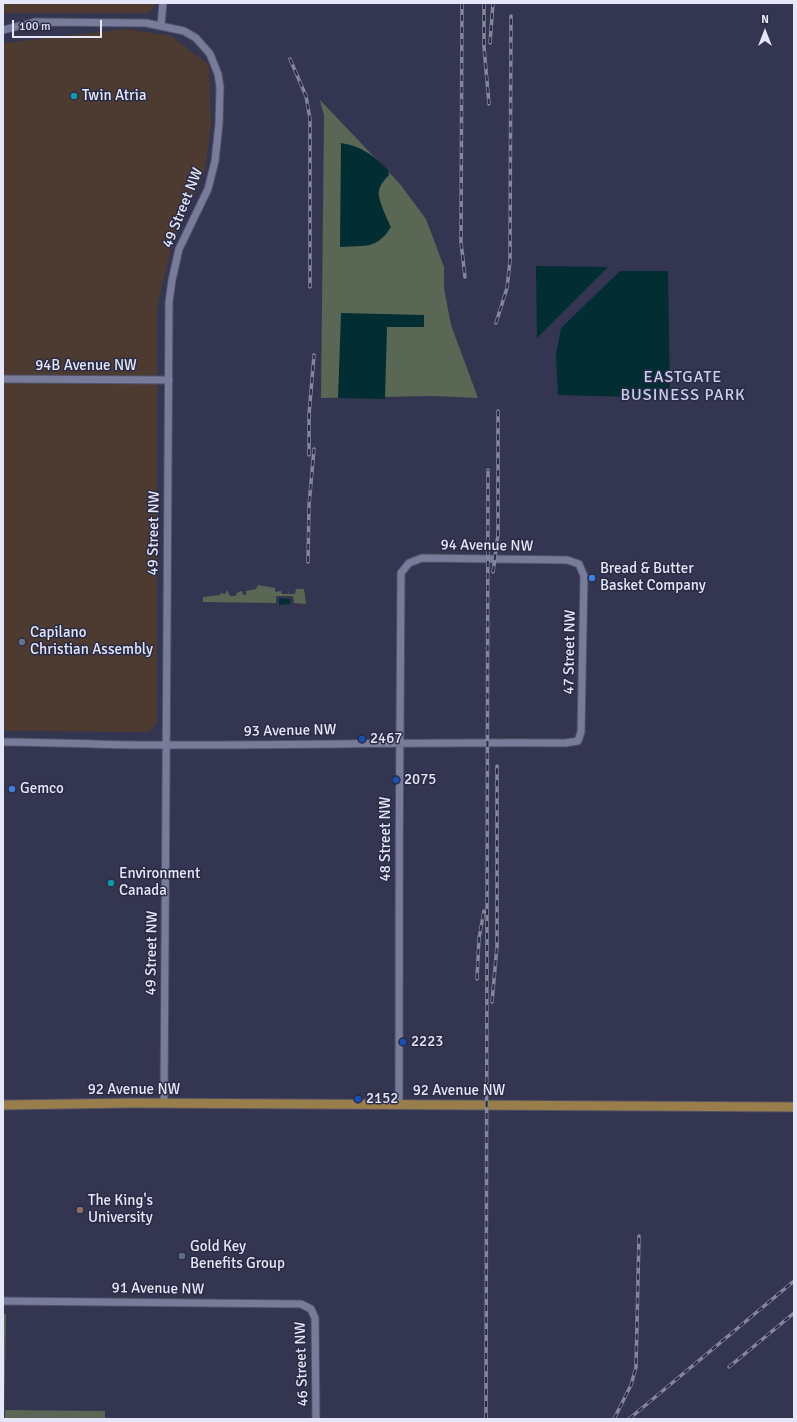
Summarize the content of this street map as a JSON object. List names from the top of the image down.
{
  "streets": {
    "main road": ["92 Avenue NW"],
    "street": [
      "49 Street NW",
      "94B Avenue NW",
      "94 Avenue NW",
      "47 Street NW",
      "93 Avenue NW",
      "48 Street NW",
      "91 Avenue NW",
      "46 Street NW"
    ]
  },
  "crossings": [
    ["49 Street NW", "94B Avenue NW"],
    ["49 Street NW", "93 Avenue NW"],
    ["49 Street NW", "92 Avenue NW"],
    ["94 Avenue NW", "47 Street NW"],
    ["94 Avenue NW", "48 Street NW"],
    ["47 Street NW", "93 Avenue NW"],
    ["93 Avenue NW", "48 Street NW"],
    ["48 Street NW", "92 Avenue NW"],
    ["91 Avenue NW", "46 Street NW"]
  ],
  "districts": ["EASTGATE BUSINESS PARK"],
  "places": [
    "Twin Atria",
    "Bread & Butter Basket Company",
    "Capilano Christian Assembly",
    "2467",
    "2075",
    "Gemco",
    "Environment Canada",
    "2223",
    "2152",
    "The King's University",
    "Gold Key Benefits Group"
  ],
  "scale_bar": "100 m",
  "north": "top"
}
